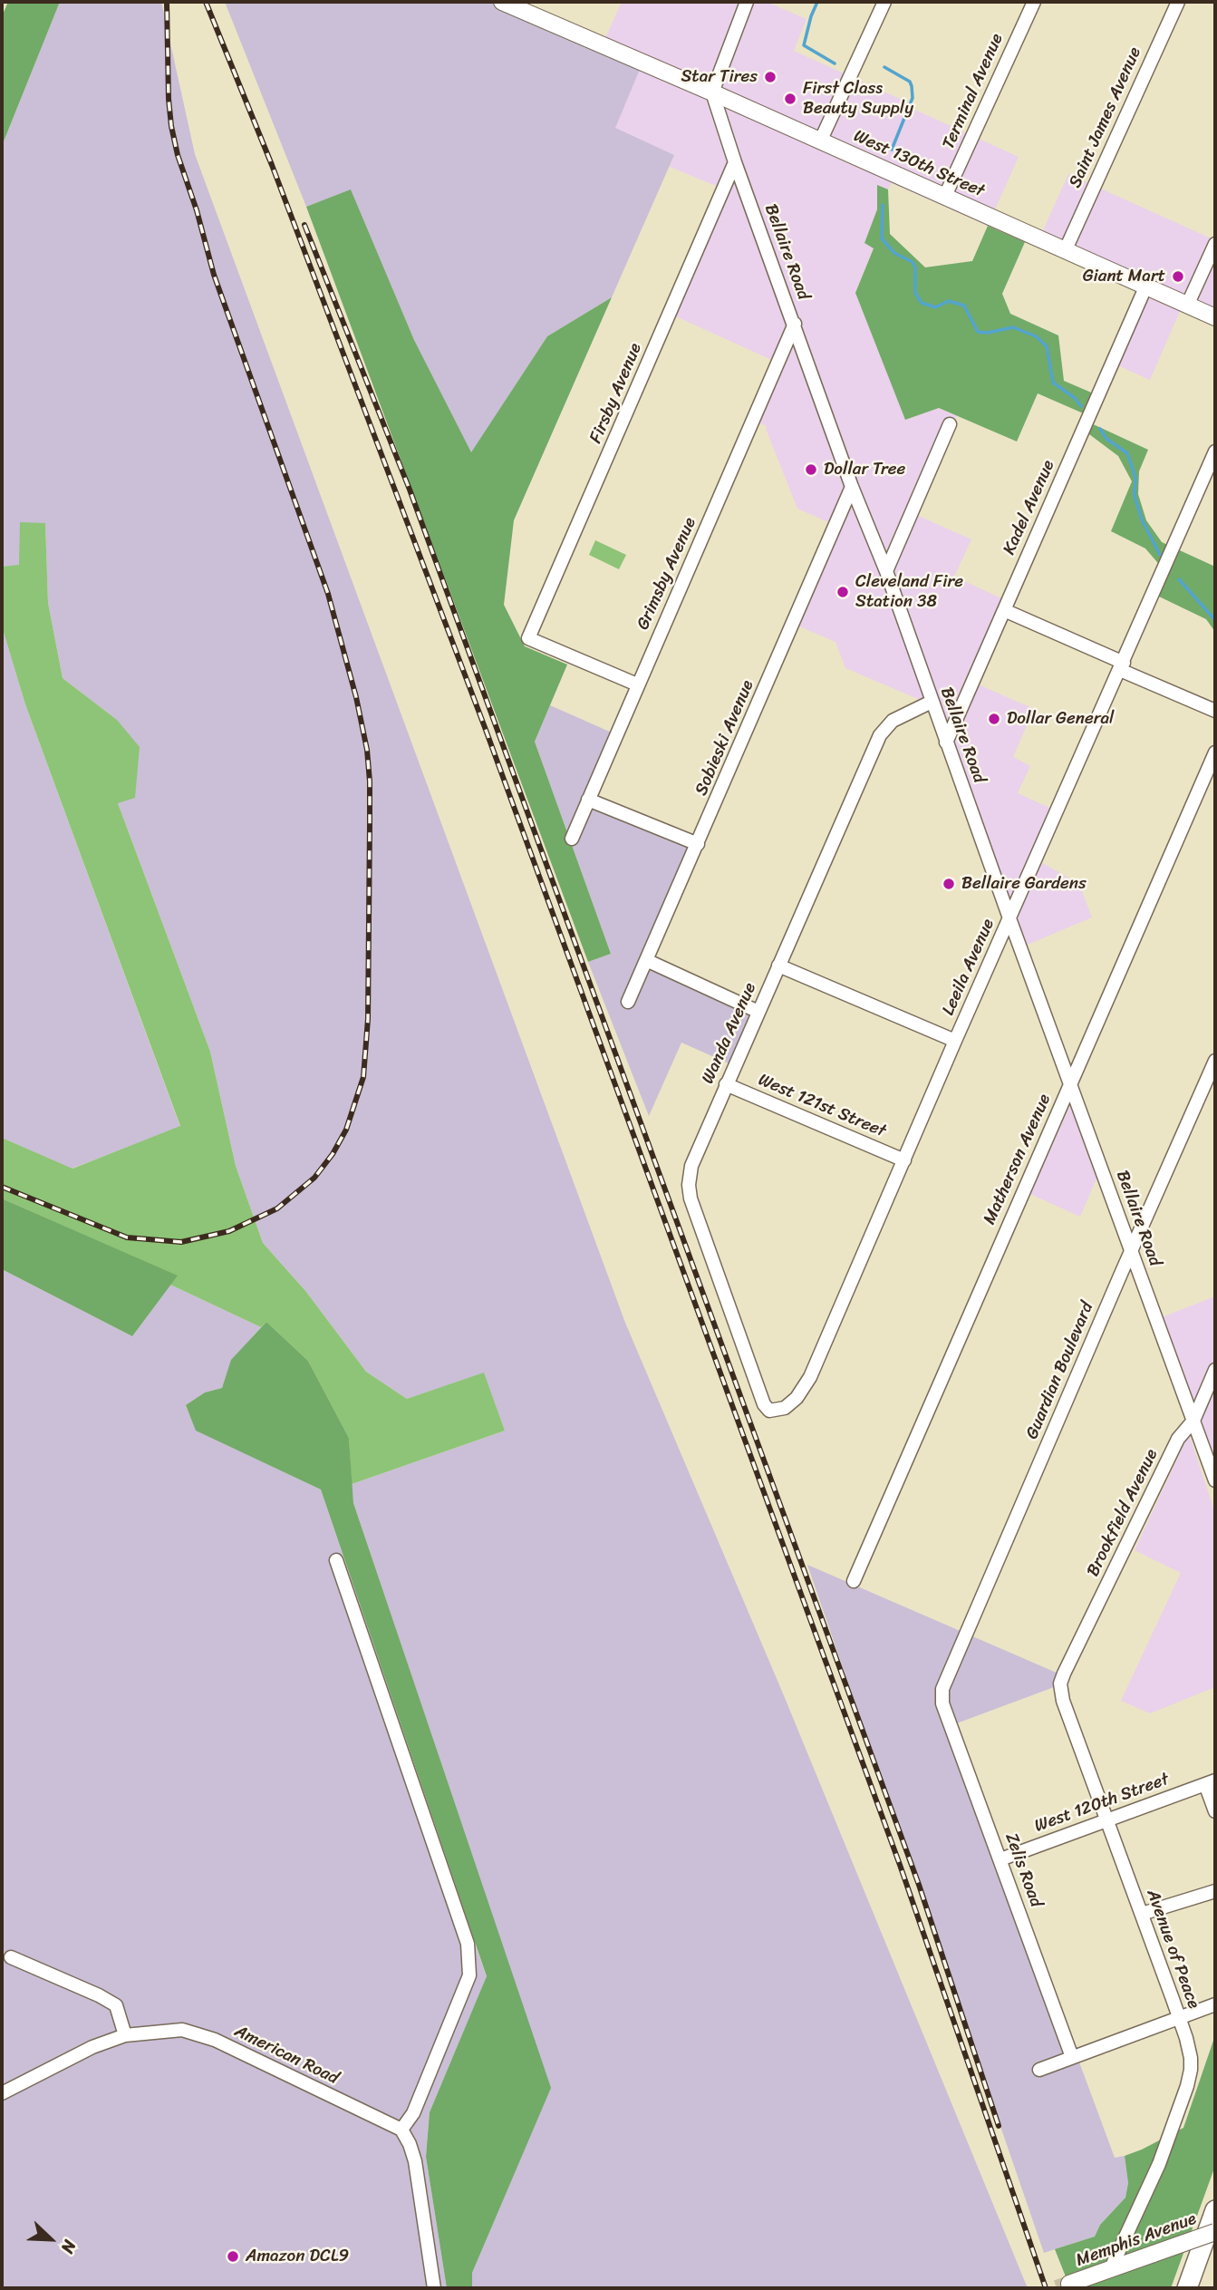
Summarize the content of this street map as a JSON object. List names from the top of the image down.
{
  "streets": {
    "main road": ["West 130th Street", "Memphis Avenue"],
    "street": [
      "Terminal Avenue",
      "Saint James Avenue",
      "Bellaire Road",
      "Firsby Avenue",
      "Kadel Avenue",
      "Grimsby Avenue",
      "Sobieski Avenue",
      "Leeila Avenue",
      "Wanda Avenue",
      "West 121st Street",
      "Matherson Avenue",
      "Guardian Boulevard",
      "Brookfield Avenue",
      "West 120th Street",
      "Zelis Road",
      "Avenue of Peace",
      "American Road"
    ]
  },
  "crossings": [
    ["Terminal Avenue", "West 130th Street"],
    ["Saint James Avenue", "West 130th Street"],
    ["West 130th Street", "Bellaire Road"],
    ["West 130th Street", "Kadel Avenue"],
    ["Bellaire Road", "Firsby Avenue"],
    ["Bellaire Road", "Kadel Avenue"],
    ["Bellaire Road", "Grimsby Avenue"],
    ["Bellaire Road", "Sobieski Avenue"],
    ["Bellaire Road", "Leeila Avenue"],
    ["Bellaire Road", "Wanda Avenue"],
    ["Bellaire Road", "Matherson Avenue"],
    ["Bellaire Road", "Guardian Boulevard"],
    ["Bellaire Road", "Brookfield Avenue"],
    ["Firsby Avenue", "Grimsby Avenue"],
    ["Leeila Avenue", "Wanda Avenue"],
    ["Leeila Avenue", "West 121st Street"],
    ["Wanda Avenue", "West 121st Street"],
    ["Guardian Boulevard", "Zelis Road"],
    ["Brookfield Avenue", "Avenue of Peace"],
    ["West 120th Street", "Zelis Road"],
    ["West 120th Street", "Avenue of Peace"],
    ["Avenue of Peace", "Memphis Avenue"]
  ],
  "places": [
    "Star Tires",
    "First Class Beauty Supply",
    "Giant Mart",
    "Dollar Tree",
    "Cleveland Fire Station 38",
    "Dollar General",
    "Bellaire Gardens",
    "Amazon DCL9"
  ],
  "north": "bottom right"
}
